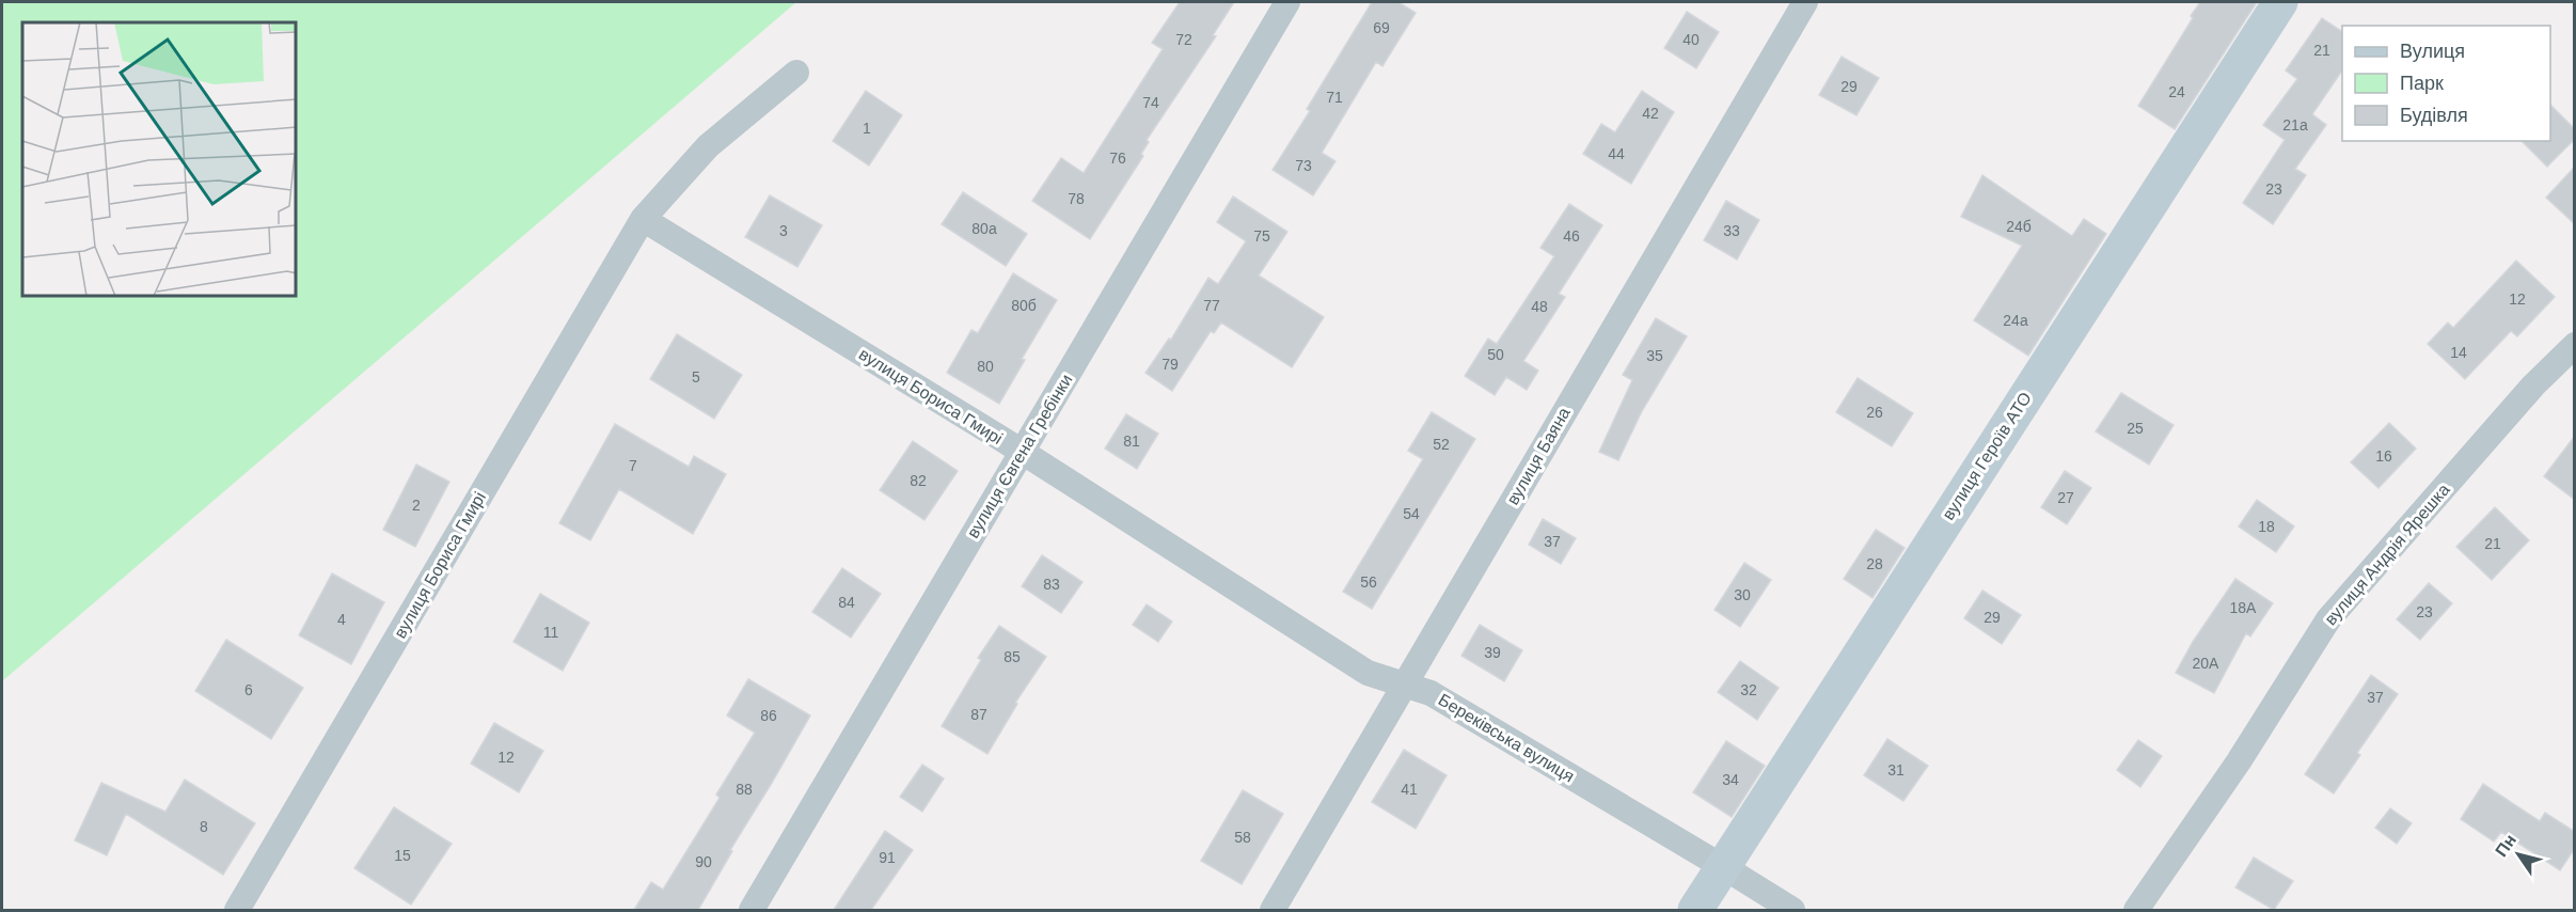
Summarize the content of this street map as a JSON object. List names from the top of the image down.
{
  "streets": {
    "street": [
      "вулиця Бориса Гмирі",
      "вулиця Євгена Гребінки",
      "вулиця Баяна",
      "вулиця Героїв АТО",
      "вулиця Андрія Ярешка",
      "Береківська вулиця"
    ]
  },
  "crossings": [
    ["вулиця Бориса Гмирі", "вулиця Євгена Гребінки"],
    ["вулиця Бориса Гмирі", "Береківська вулиця"],
    ["вулиця Євгена Гребінки", "Береківська вулиця"],
    ["вулиця Баяна", "Береківська вулиця"],
    ["вулиця Героїв АТО", "Береківська вулиця"]
  ],
  "house_numbers": [
    "69",
    "72",
    "40",
    "21",
    "29",
    "24",
    "71",
    "74",
    "42",
    "21а",
    "1",
    "44",
    "76",
    "73",
    "23",
    "78",
    "24б",
    "80а",
    "3",
    "33",
    "75",
    "46",
    "12",
    "80б",
    "77",
    "48",
    "24а",
    "14",
    "50",
    "35",
    "79",
    "80",
    "5",
    "26",
    "25",
    "81",
    "52",
    "16",
    "7",
    "82",
    "27",
    "2",
    "54",
    "18",
    "37",
    "21",
    "28",
    "56",
    "83",
    "30",
    "84",
    "18А",
    "23",
    "29",
    "4",
    "11",
    "39",
    "85",
    "20А",
    "6",
    "32",
    "37",
    "87",
    "86",
    "12",
    "31",
    "34",
    "88",
    "41",
    "8",
    "58",
    "15",
    "91",
    "90"
  ],
  "legend": ["Вулиця", "Парк", "Будівля"],
  "north": "top left"
}
